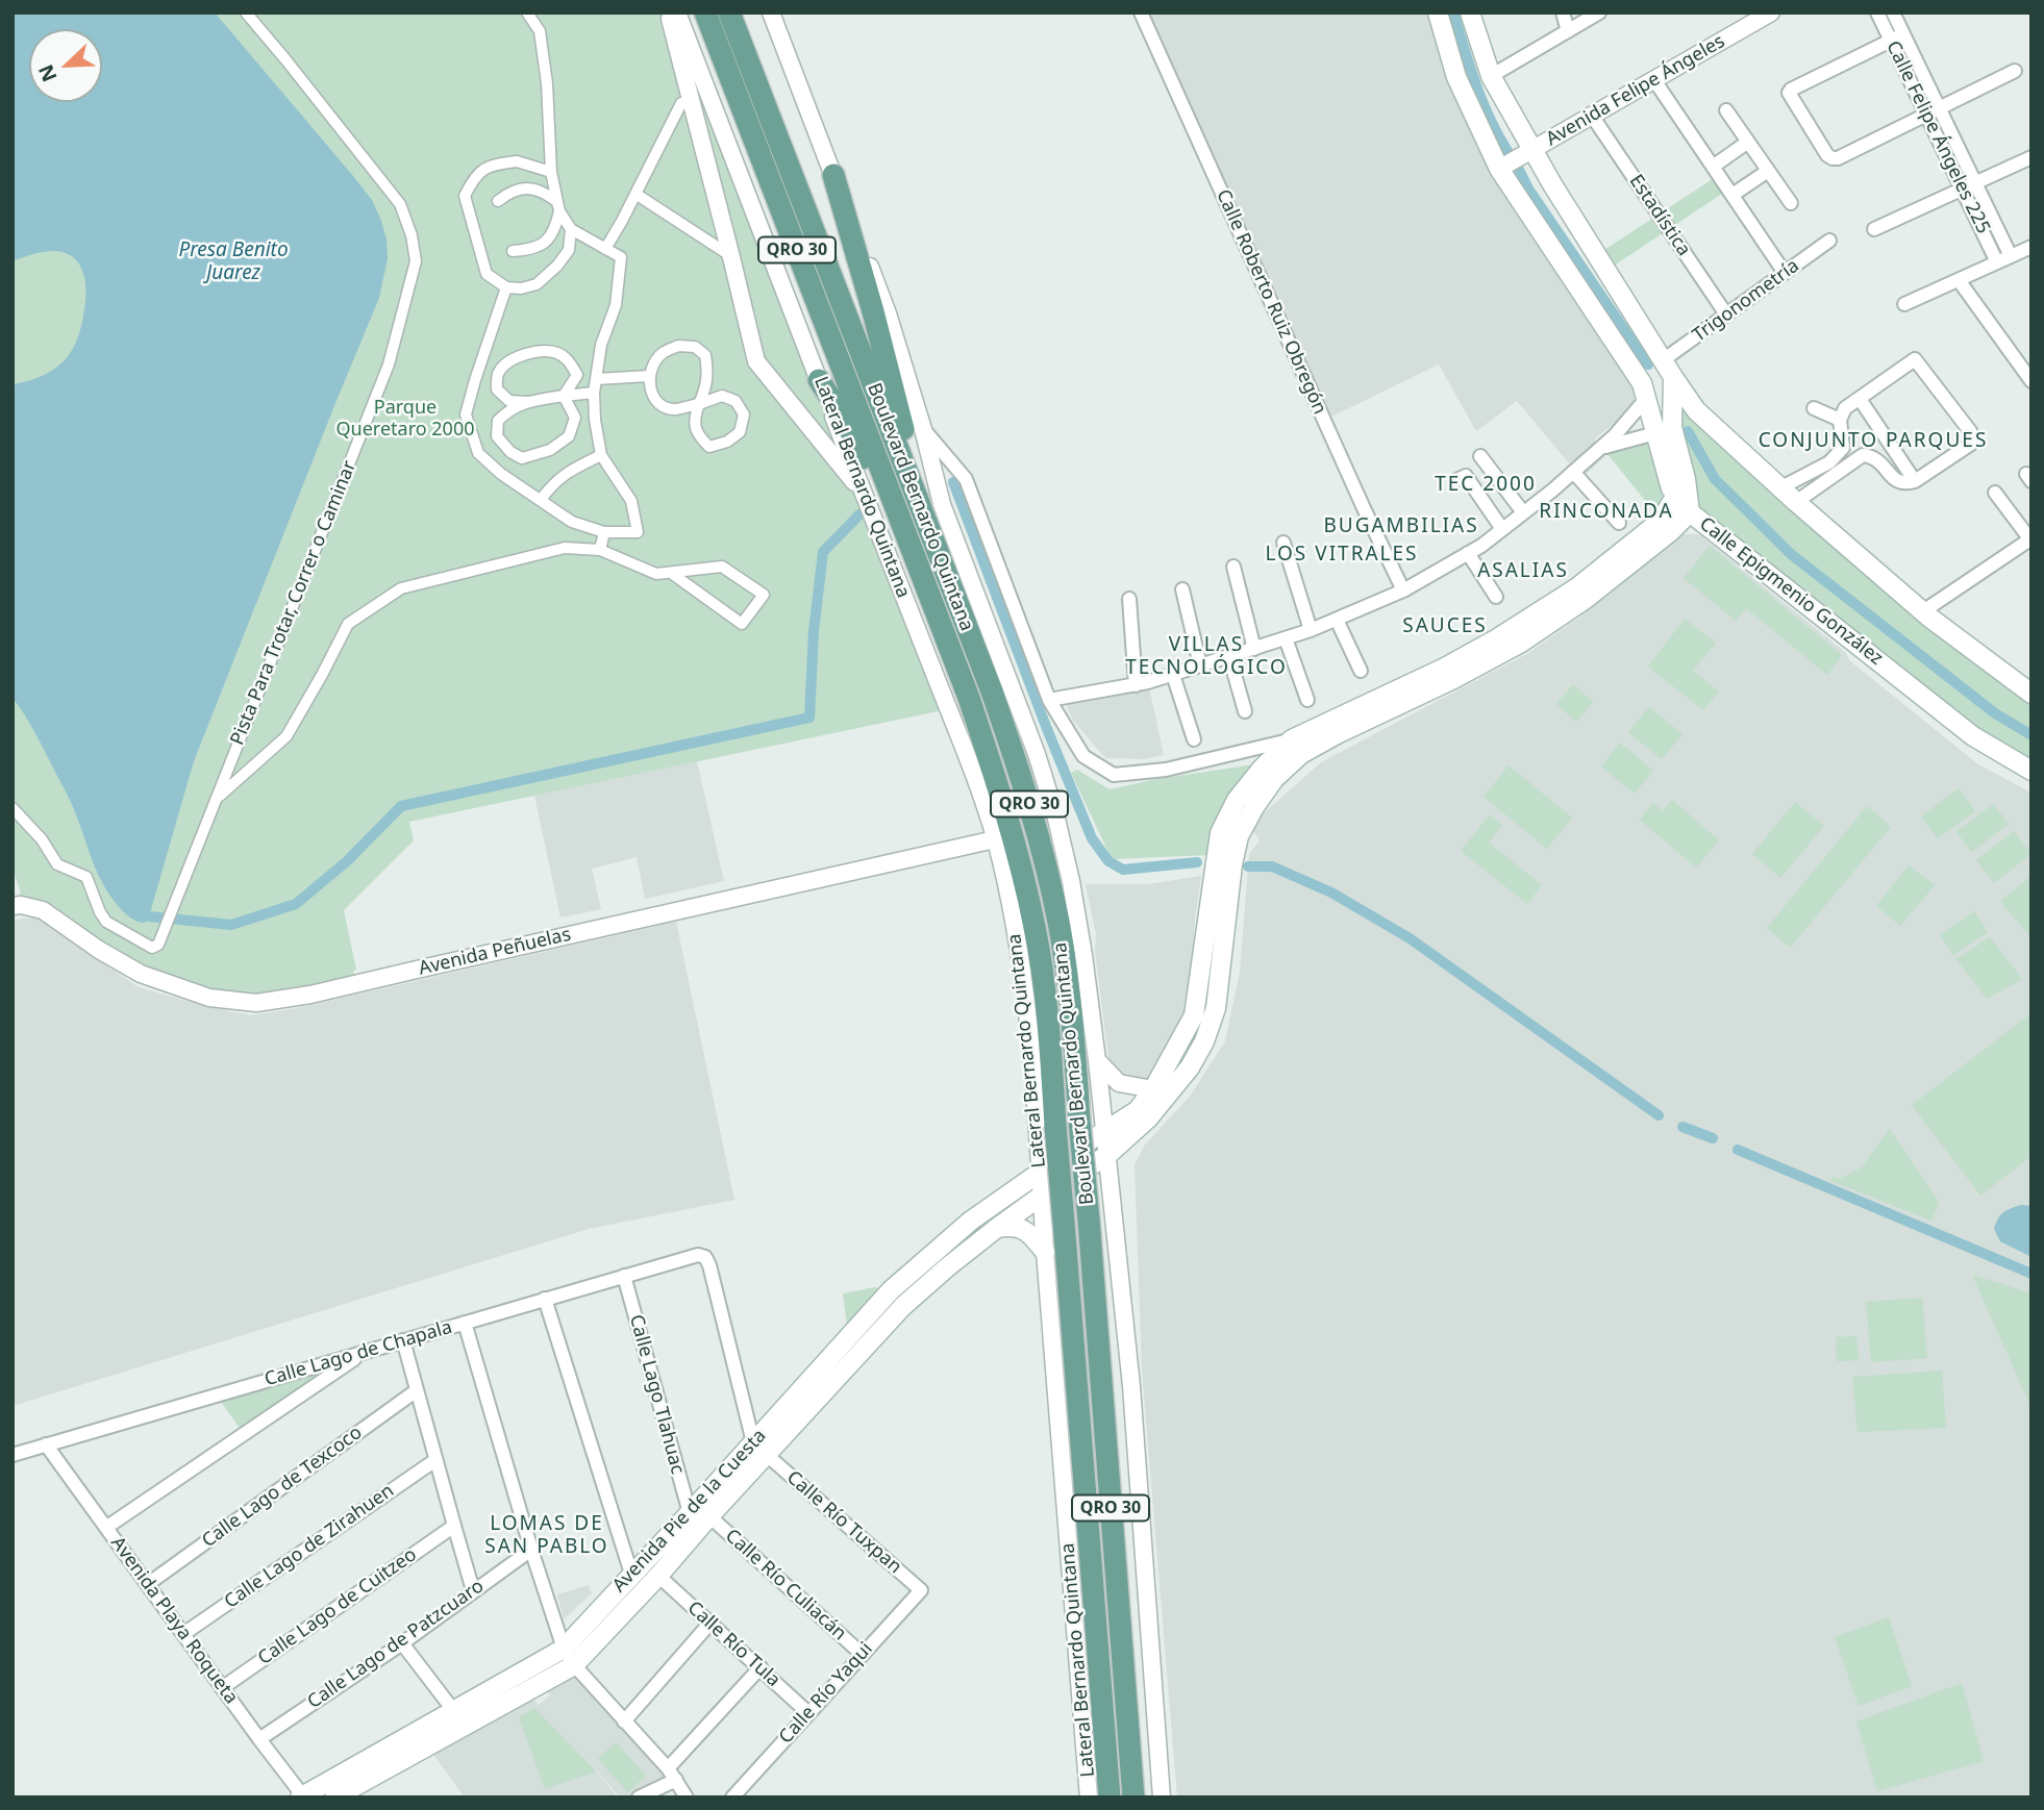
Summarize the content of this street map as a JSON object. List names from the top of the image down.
{
  "streets": {
    "main road": [
      "QRO 30",
      "Boulevard Bernardo Quintana",
      "Calle Epigmenio González",
      "Avenida Pie de la Cuesta"
    ],
    "street": [
      "Avenida Felipe Ángeles",
      "Calle Felipe Ángeles 225",
      "Estadística",
      "Trigonometría",
      "Calle Roberto Ruiz Obregón",
      "Lateral Bernardo Quintana",
      "Pista Para Trotar, Correr o Caminar",
      "Avenida Peñuelas",
      "Calle Lago de Chapala",
      "Calle Lago Tlahuac",
      "Calle Lago de Texcoco",
      "Calle Río Tuxpan",
      "Calle Lago de Zirahuen",
      "Calle Río Culiacán",
      "Calle Lago de Cuitzeo",
      "Avenida Playa Roqueta",
      "Calle Lago de Patzcuaro",
      "Calle Río Tula",
      "Calle Río Yaqui"
    ]
  },
  "crossings": [
    ["Avenida Felipe Ángeles", "Estadística"],
    ["Avenida Felipe Ángeles", "Calle Epigmenio González"],
    ["Estadística", "Trigonometría"],
    ["Lateral Bernardo Quintana", "Boulevard Bernardo Quintana"],
    ["Lateral Bernardo Quintana", "Avenida Peñuelas"],
    ["Lateral Bernardo Quintana", "Avenida Pie de la Cuesta"],
    ["Calle Lago de Chapala", "Calle Lago Tlahuac"],
    ["Calle Lago de Chapala", "Avenida Pie de la Cuesta"],
    ["Calle Lago de Chapala", "Calle Río Tuxpan"],
    ["Calle Lago de Chapala", "Avenida Playa Roqueta"],
    ["Calle Lago Tlahuac", "Avenida Pie de la Cuesta"],
    ["Calle Lago de Texcoco", "Avenida Playa Roqueta"],
    ["Avenida Pie de la Cuesta", "Calle Río Tuxpan"],
    ["Avenida Pie de la Cuesta", "Calle Río Culiacán"],
    ["Avenida Pie de la Cuesta", "Avenida Playa Roqueta"],
    ["Avenida Pie de la Cuesta", "Calle Río Tula"],
    ["Calle Río Tuxpan", "Calle Río Yaqui"],
    ["Calle Lago de Zirahuen", "Avenida Playa Roqueta"],
    ["Calle Río Culiacán", "Calle Río Yaqui"],
    ["Calle Lago de Cuitzeo", "Avenida Playa Roqueta"],
    ["Avenida Playa Roqueta", "Calle Lago de Patzcuaro"],
    ["Calle Río Tula", "Calle Río Yaqui"]
  ],
  "districts": [
    "CONJUNTO PARQUES",
    "TEC 2000",
    "RINCONADA",
    "BUGAMBILIAS",
    "LOS VITRALES",
    "ASALIAS",
    "SAUCES",
    "VILLAS TECNOLÓGICO",
    "LOMAS DE SAN PABLO"
  ],
  "water": ["Presa Benito Juarez"],
  "parks": ["Parque Queretaro 2000"],
  "north": "bottom left"
}
